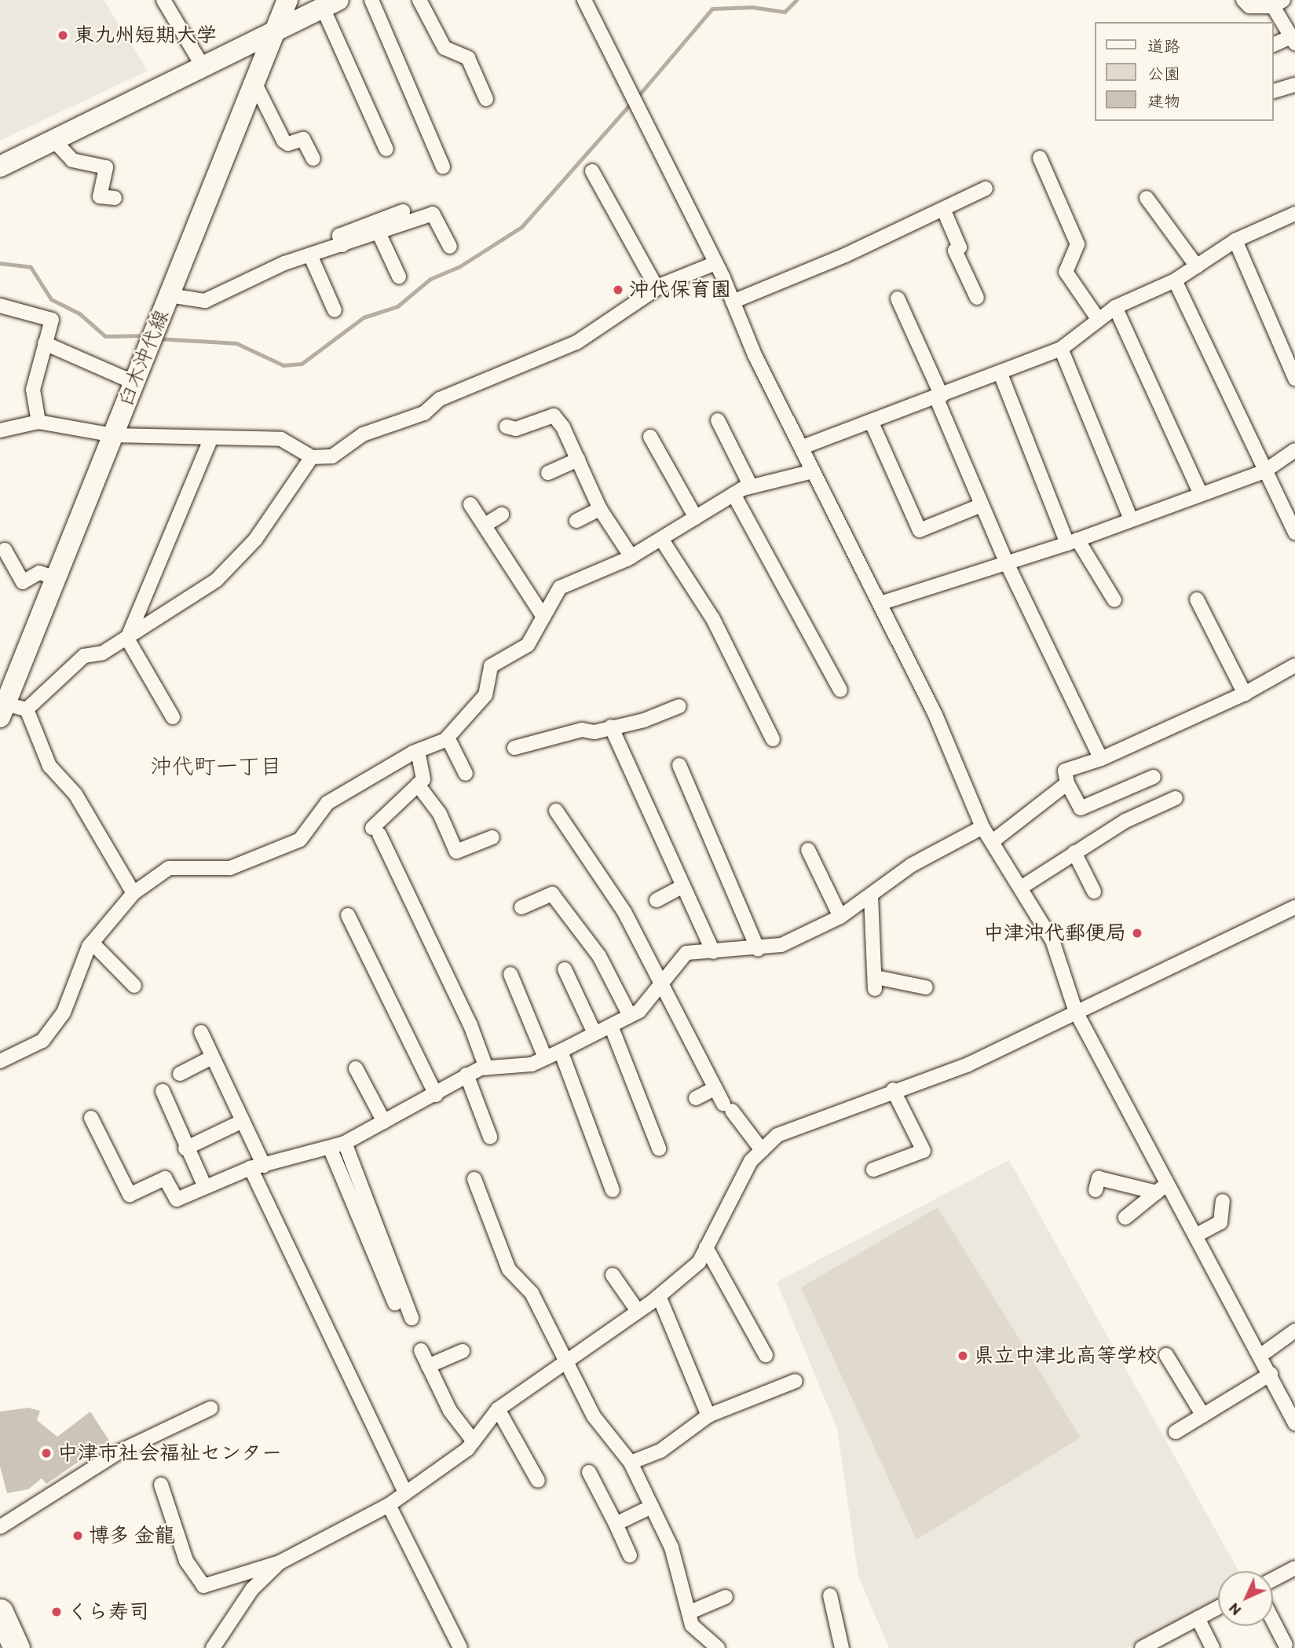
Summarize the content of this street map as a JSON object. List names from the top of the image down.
{
  "streets": {
    "main road": ["臼木沖代線"]
  },
  "districts": ["沖代町一丁目"],
  "places": [
    "東九州短期大学",
    "沖代保育園",
    "中津沖代郵便局",
    "県立中津北高等学校",
    "中津市社会福祉センター",
    "博多 金龍",
    "くら寿司"
  ],
  "legend": ["道路", "公園", "建物"],
  "north": "bottom left"
}
